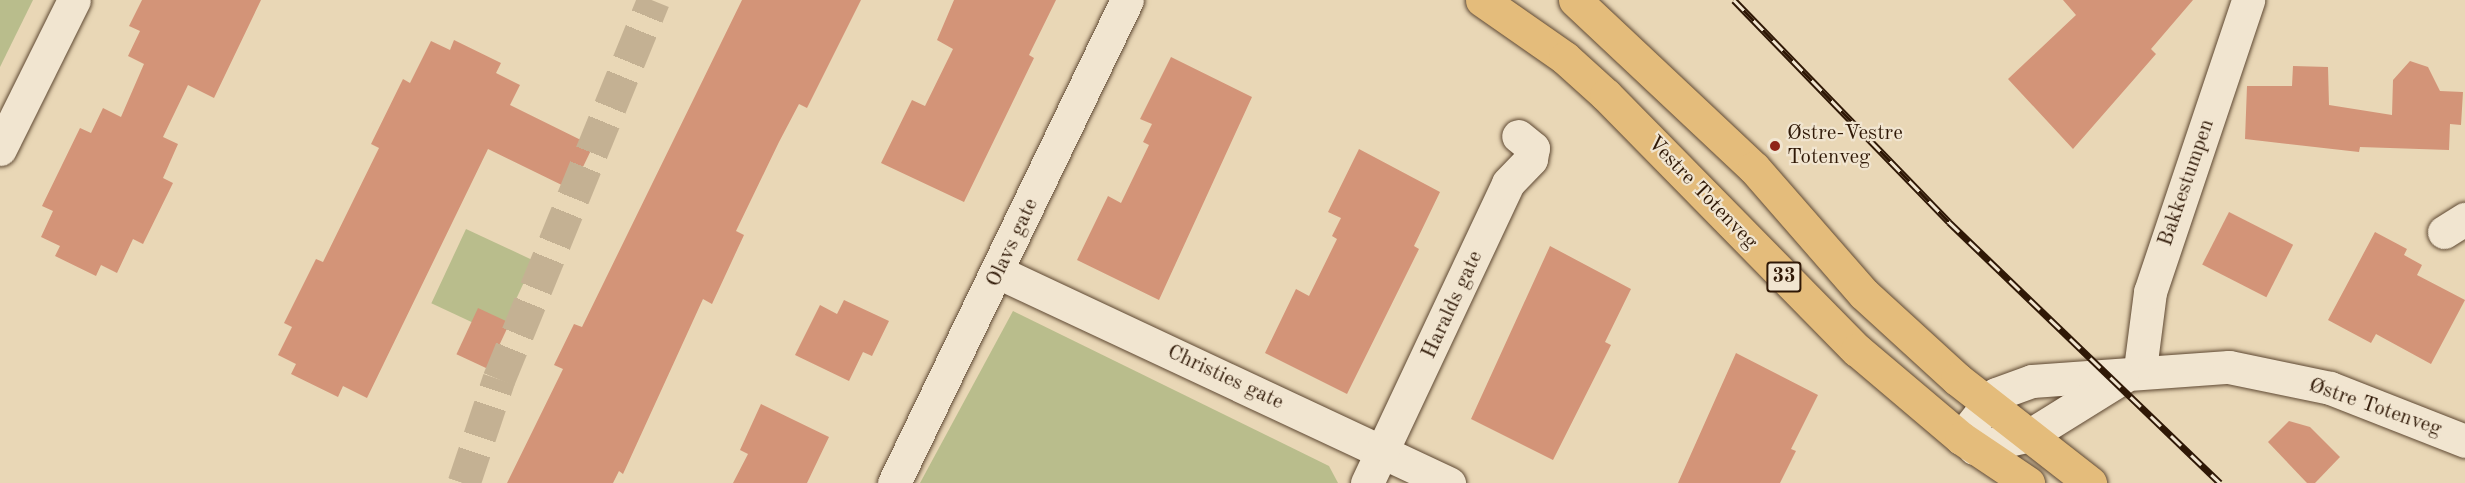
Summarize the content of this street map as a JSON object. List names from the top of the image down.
{
  "streets": {
    "main road": ["Vestre Totenveg", "33"],
    "street": [
      "Bakkestumpen",
      "Olavs gate",
      "Haralds gate",
      "Christies gate",
      "Østre Totenveg"
    ]
  },
  "crossings": [
    ["Bakkestumpen", "Østre Totenveg"],
    ["Vestre Totenveg", "Østre Totenveg"],
    ["Olavs gate", "Christies gate"],
    ["33", "Østre Totenveg"],
    ["Haralds gate", "Christies gate"]
  ],
  "places": ["Østre-Vestre Totenveg"]
}
